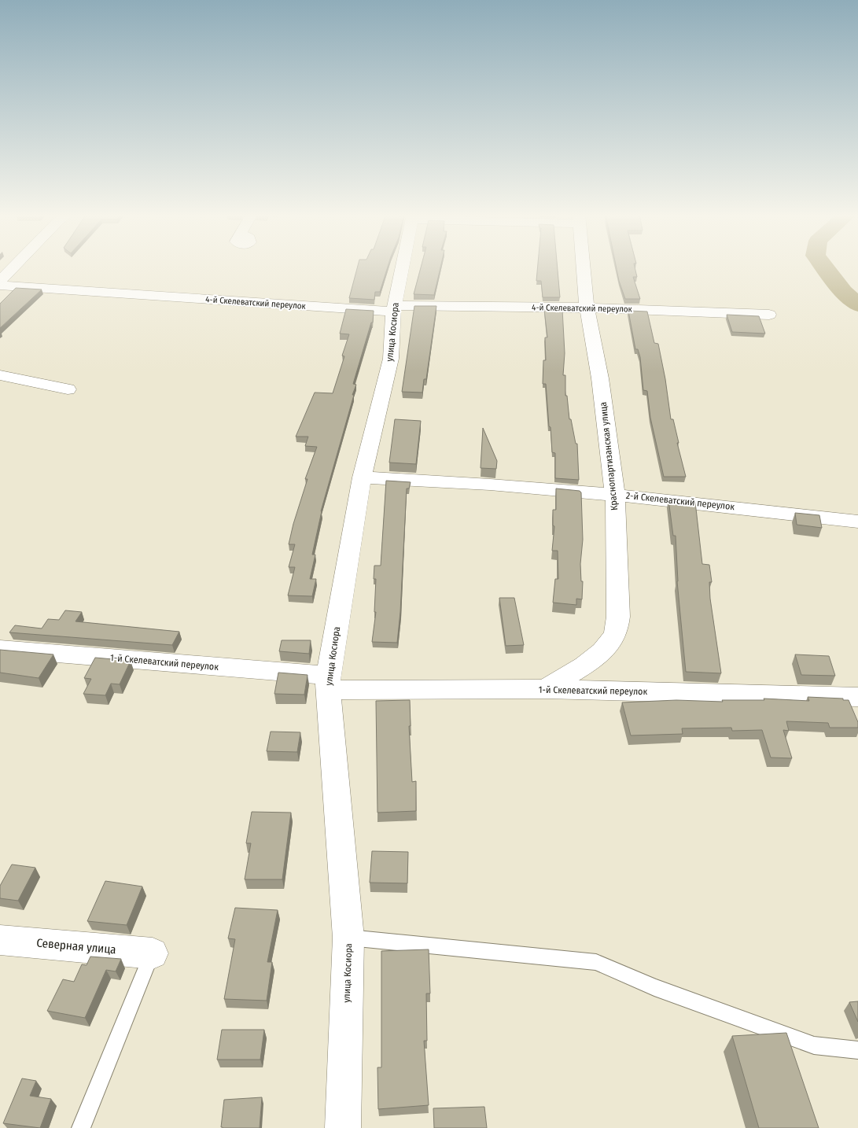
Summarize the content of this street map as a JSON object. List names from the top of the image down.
{
  "streets": {
    "street": [
      "4-й Скелеватский переулок",
      "улица Косиора",
      "Краснопартизанская улица",
      "2-й Скелеватский переулок",
      "1-й Скелеватский переулок",
      "Северная улица"
    ]
  },
  "crossings": [
    ["4-й Скелеватский переулок", "улица Косиора"],
    ["4-й Скелеватский переулок", "Краснопартизанская улица"],
    ["улица Косиора", "2-й Скелеватский переулок"],
    ["улица Косиора", "1-й Скелеватский переулок"],
    ["Краснопартизанская улица", "2-й Скелеватский переулок"],
    ["Краснопартизанская улица", "1-й Скелеватский переулок"]
  ]
}
